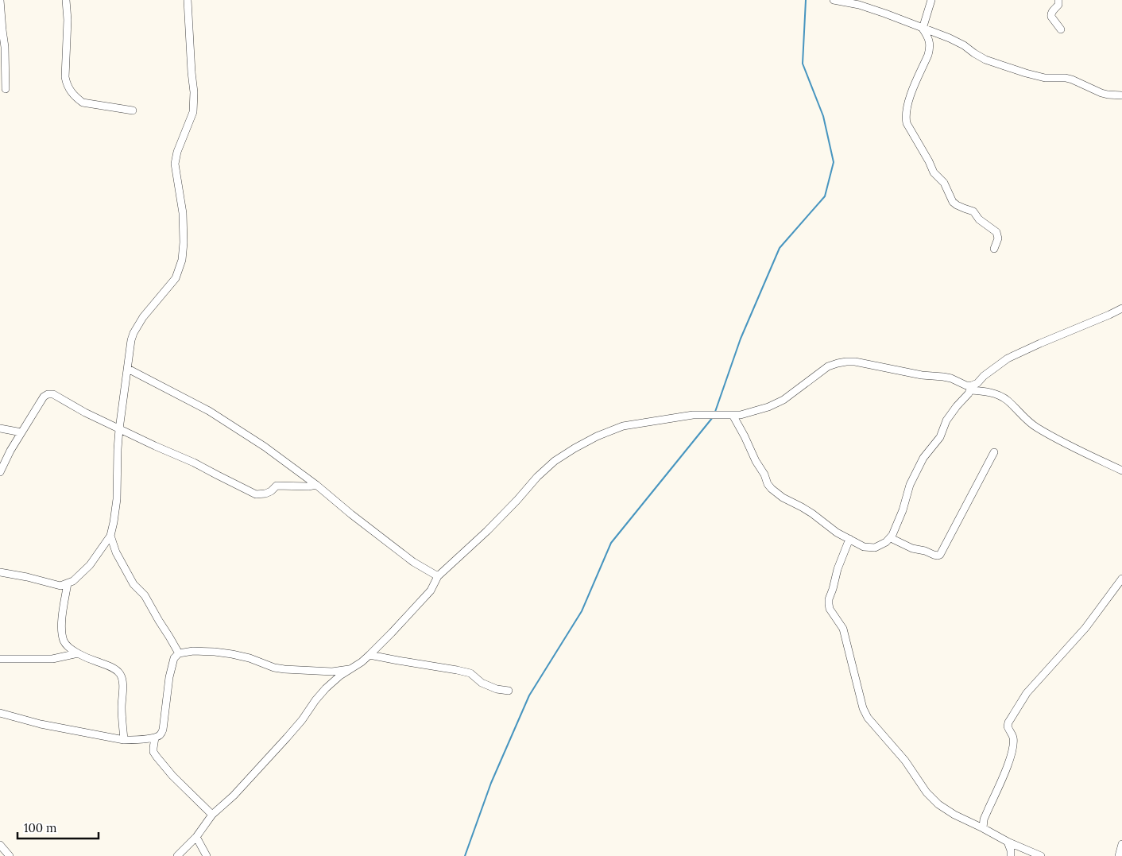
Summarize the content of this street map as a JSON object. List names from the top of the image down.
{
  "scale_bar": "100 m"
}
